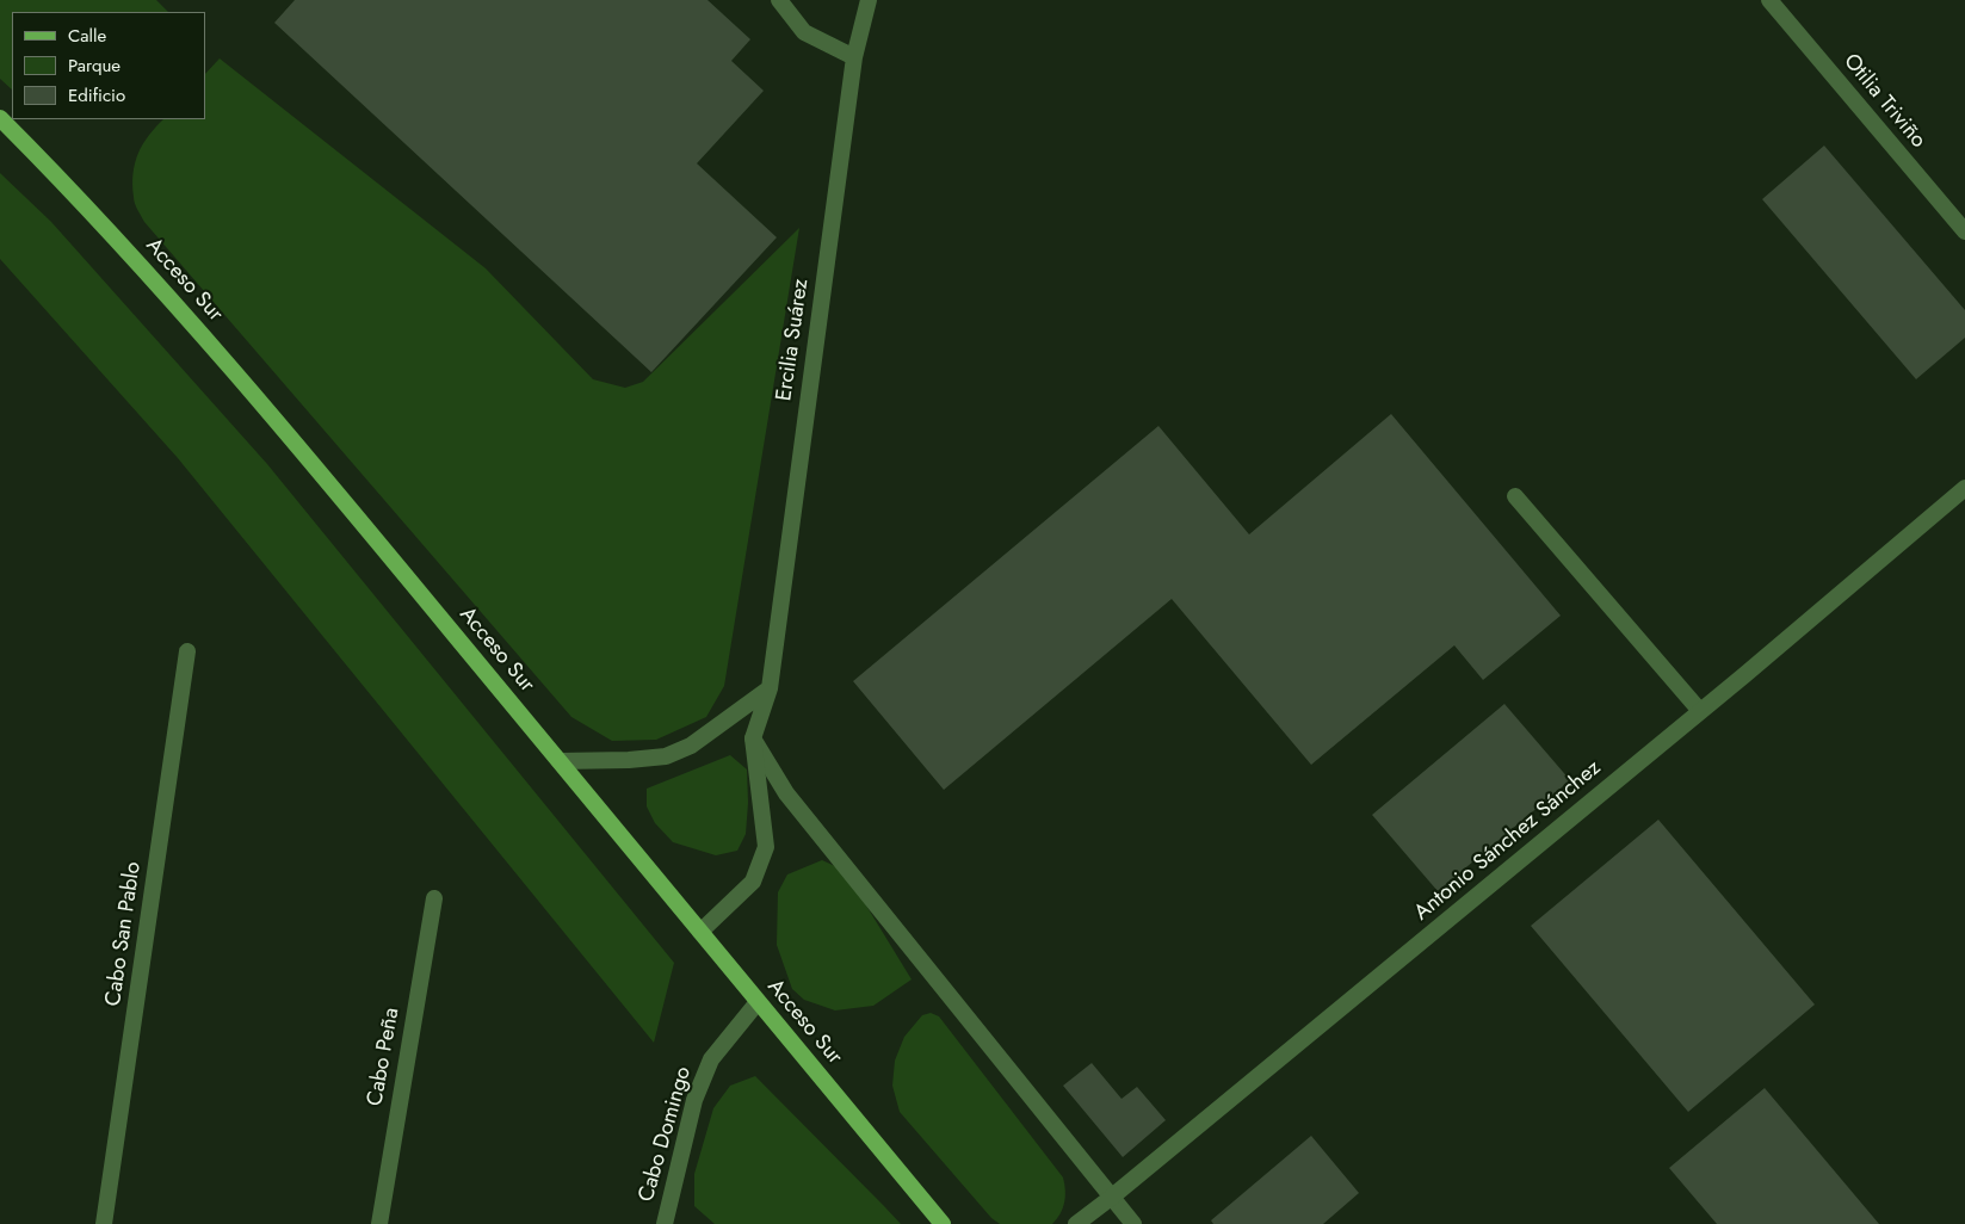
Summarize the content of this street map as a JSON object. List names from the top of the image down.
{
  "streets": {
    "main road": ["Acceso Sur"],
    "street": [
      "Otilia Triviño",
      "Ercilia Suárez",
      "Antonio Sánchez Sánchez",
      "Cabo San Pablo",
      "Cabo Peña",
      "Cabo Domingo"
    ]
  },
  "crossings": [
    ["Acceso Sur", "Ercilia Suárez"],
    ["Acceso Sur", "Cabo Domingo"]
  ],
  "legend": ["Calle", "Parque", "Edificio"]
}
